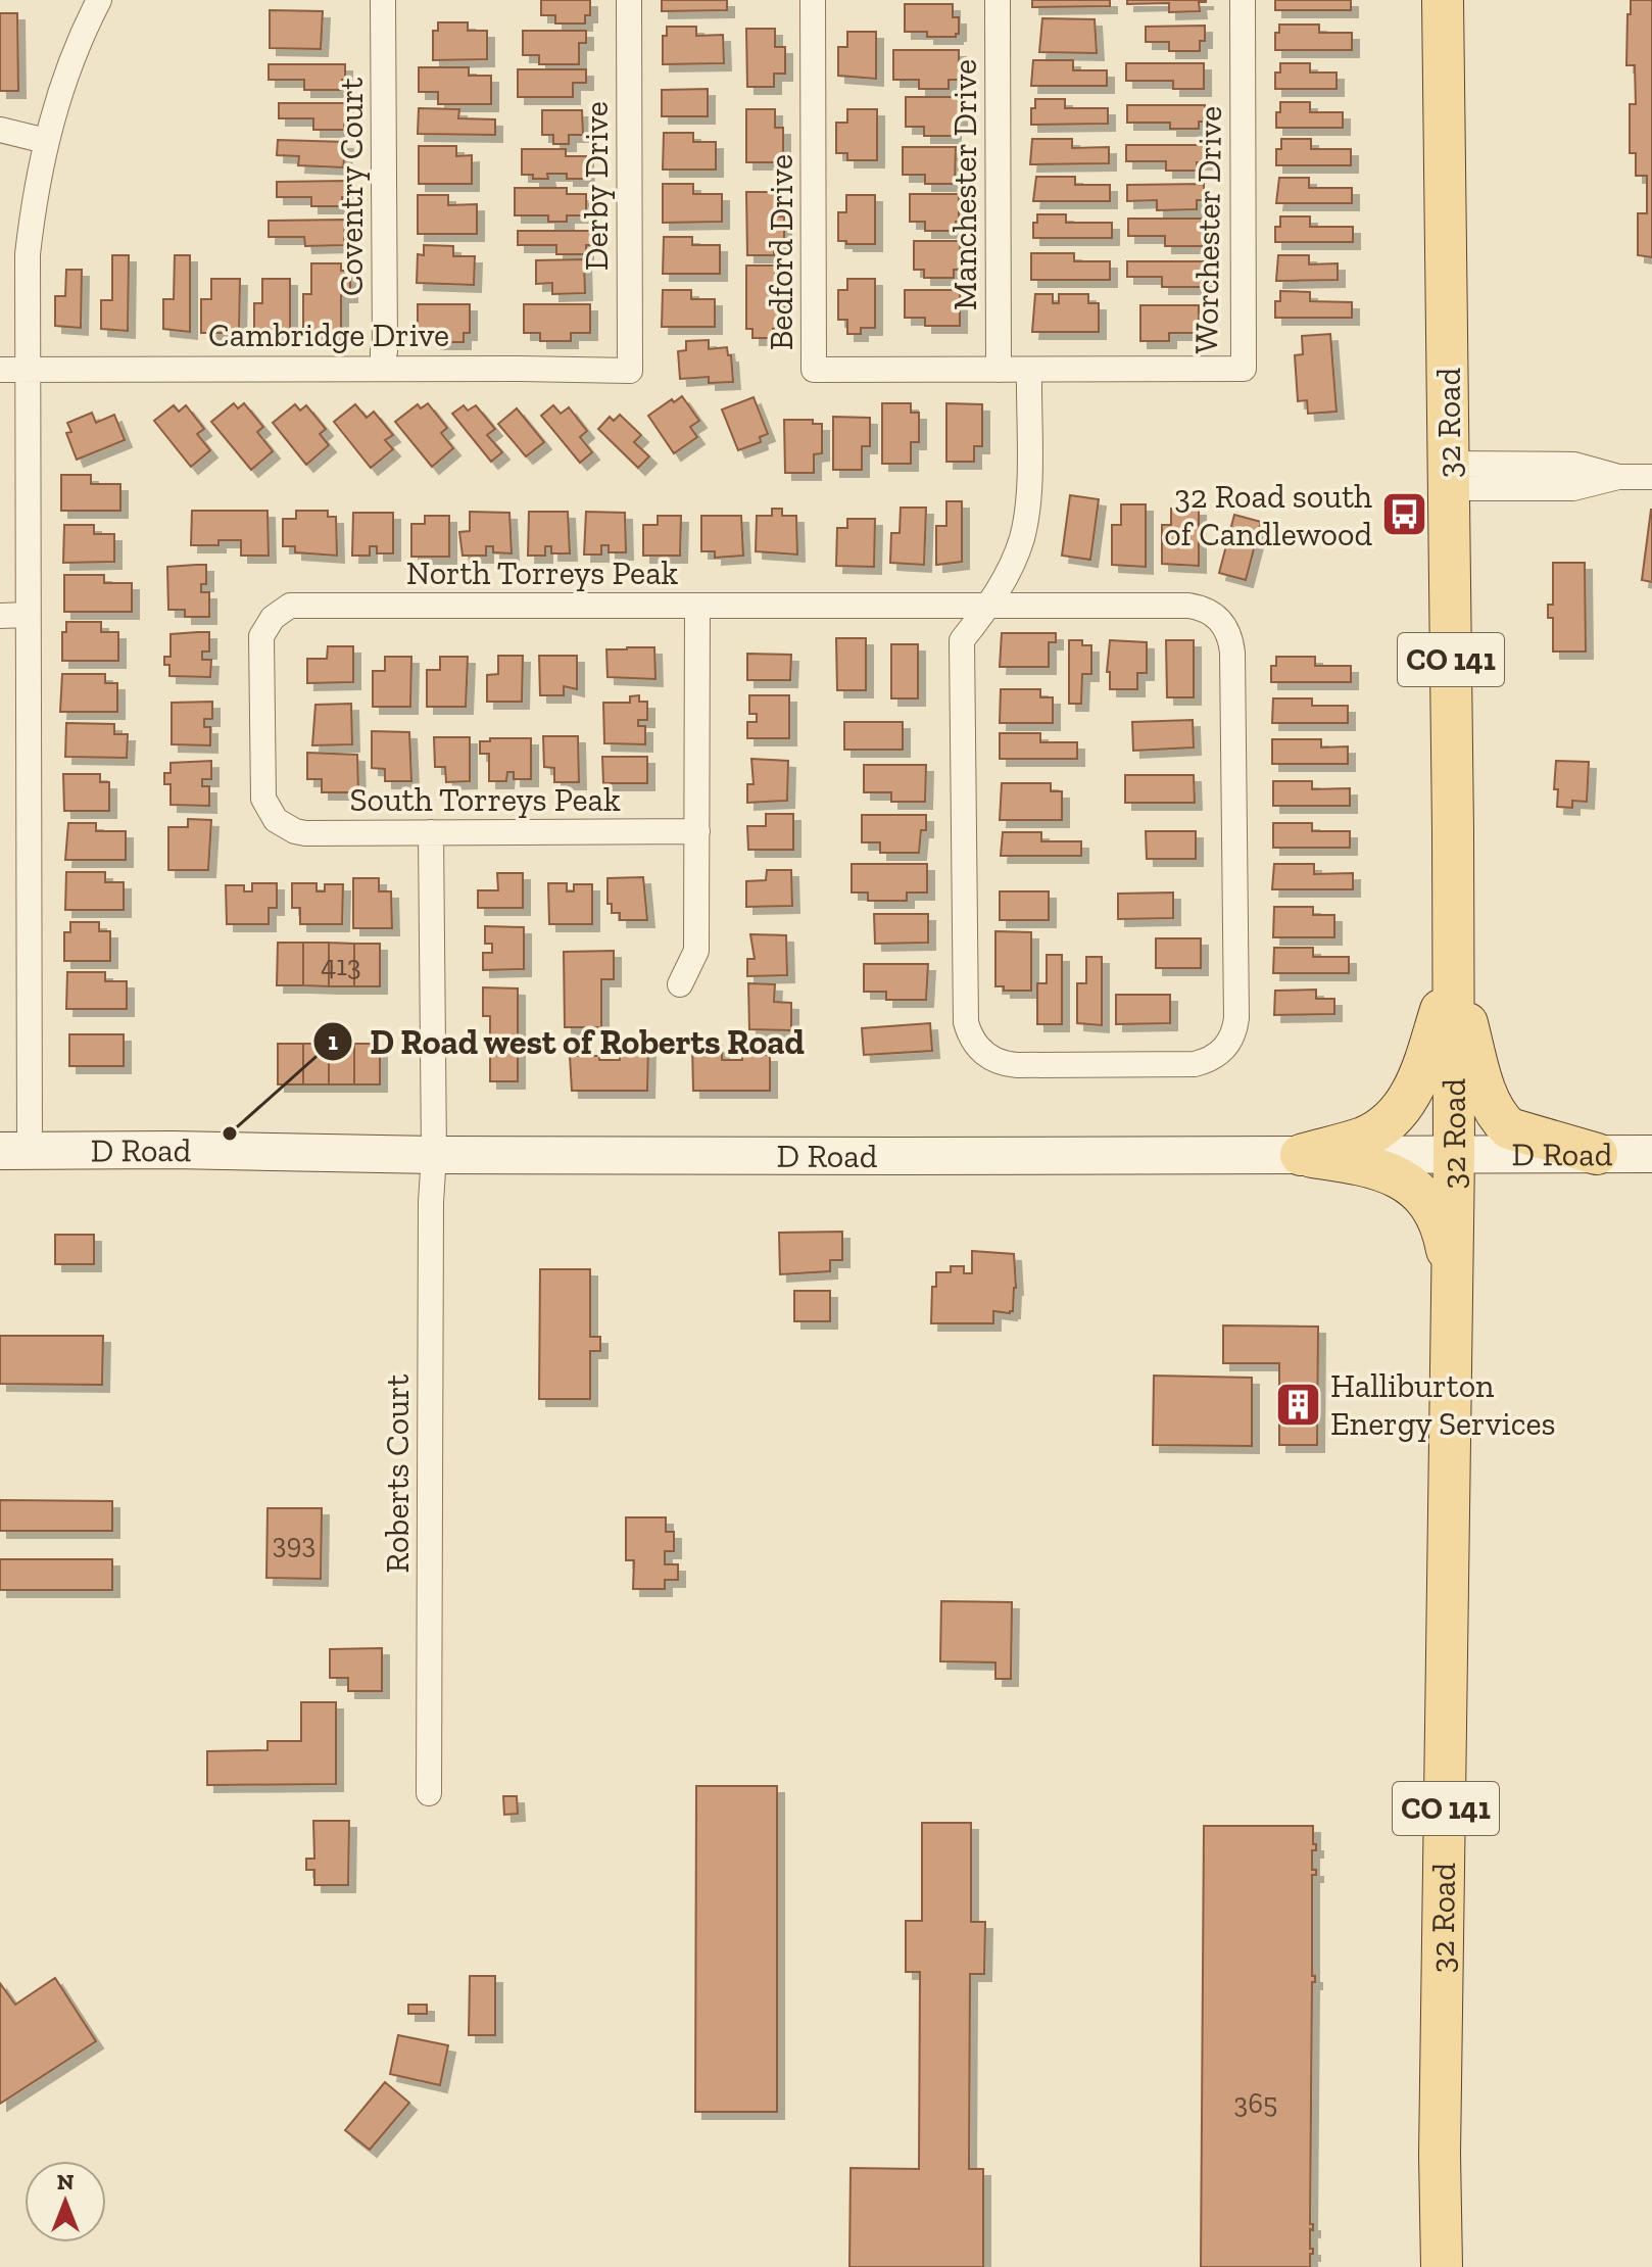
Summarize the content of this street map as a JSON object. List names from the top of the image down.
{
  "streets": {
    "main road": ["32 Road", "CO 141"],
    "street": [
      "Manchester Drive",
      "Derby Drive",
      "Coventry Court",
      "Worchester Drive",
      "Bedford Drive",
      "Cambridge Drive",
      "North Torreys Peak",
      "South Torreys Peak",
      "D Road",
      "Roberts Court"
    ]
  },
  "crossings": [
    ["Manchester Drive", "Worchester Drive"],
    ["Manchester Drive", "Bedford Drive"],
    ["Derby Drive", "Cambridge Drive"],
    ["Coventry Court", "Cambridge Drive"],
    ["Worchester Drive", "Bedford Drive"],
    ["32 Road", "D Road"],
    ["North Torreys Peak", "South Torreys Peak"],
    ["South Torreys Peak", "Roberts Court"],
    ["D Road", "Roberts Court"]
  ],
  "places": {
    "bus stop": ["32 Road south of Candlewood"],
    "other": ["D Road west of Roberts Road"],
    "building": ["Halliburton Energy Services"]
  },
  "house_numbers": ["413", "393", "365"],
  "north": "top"
}
